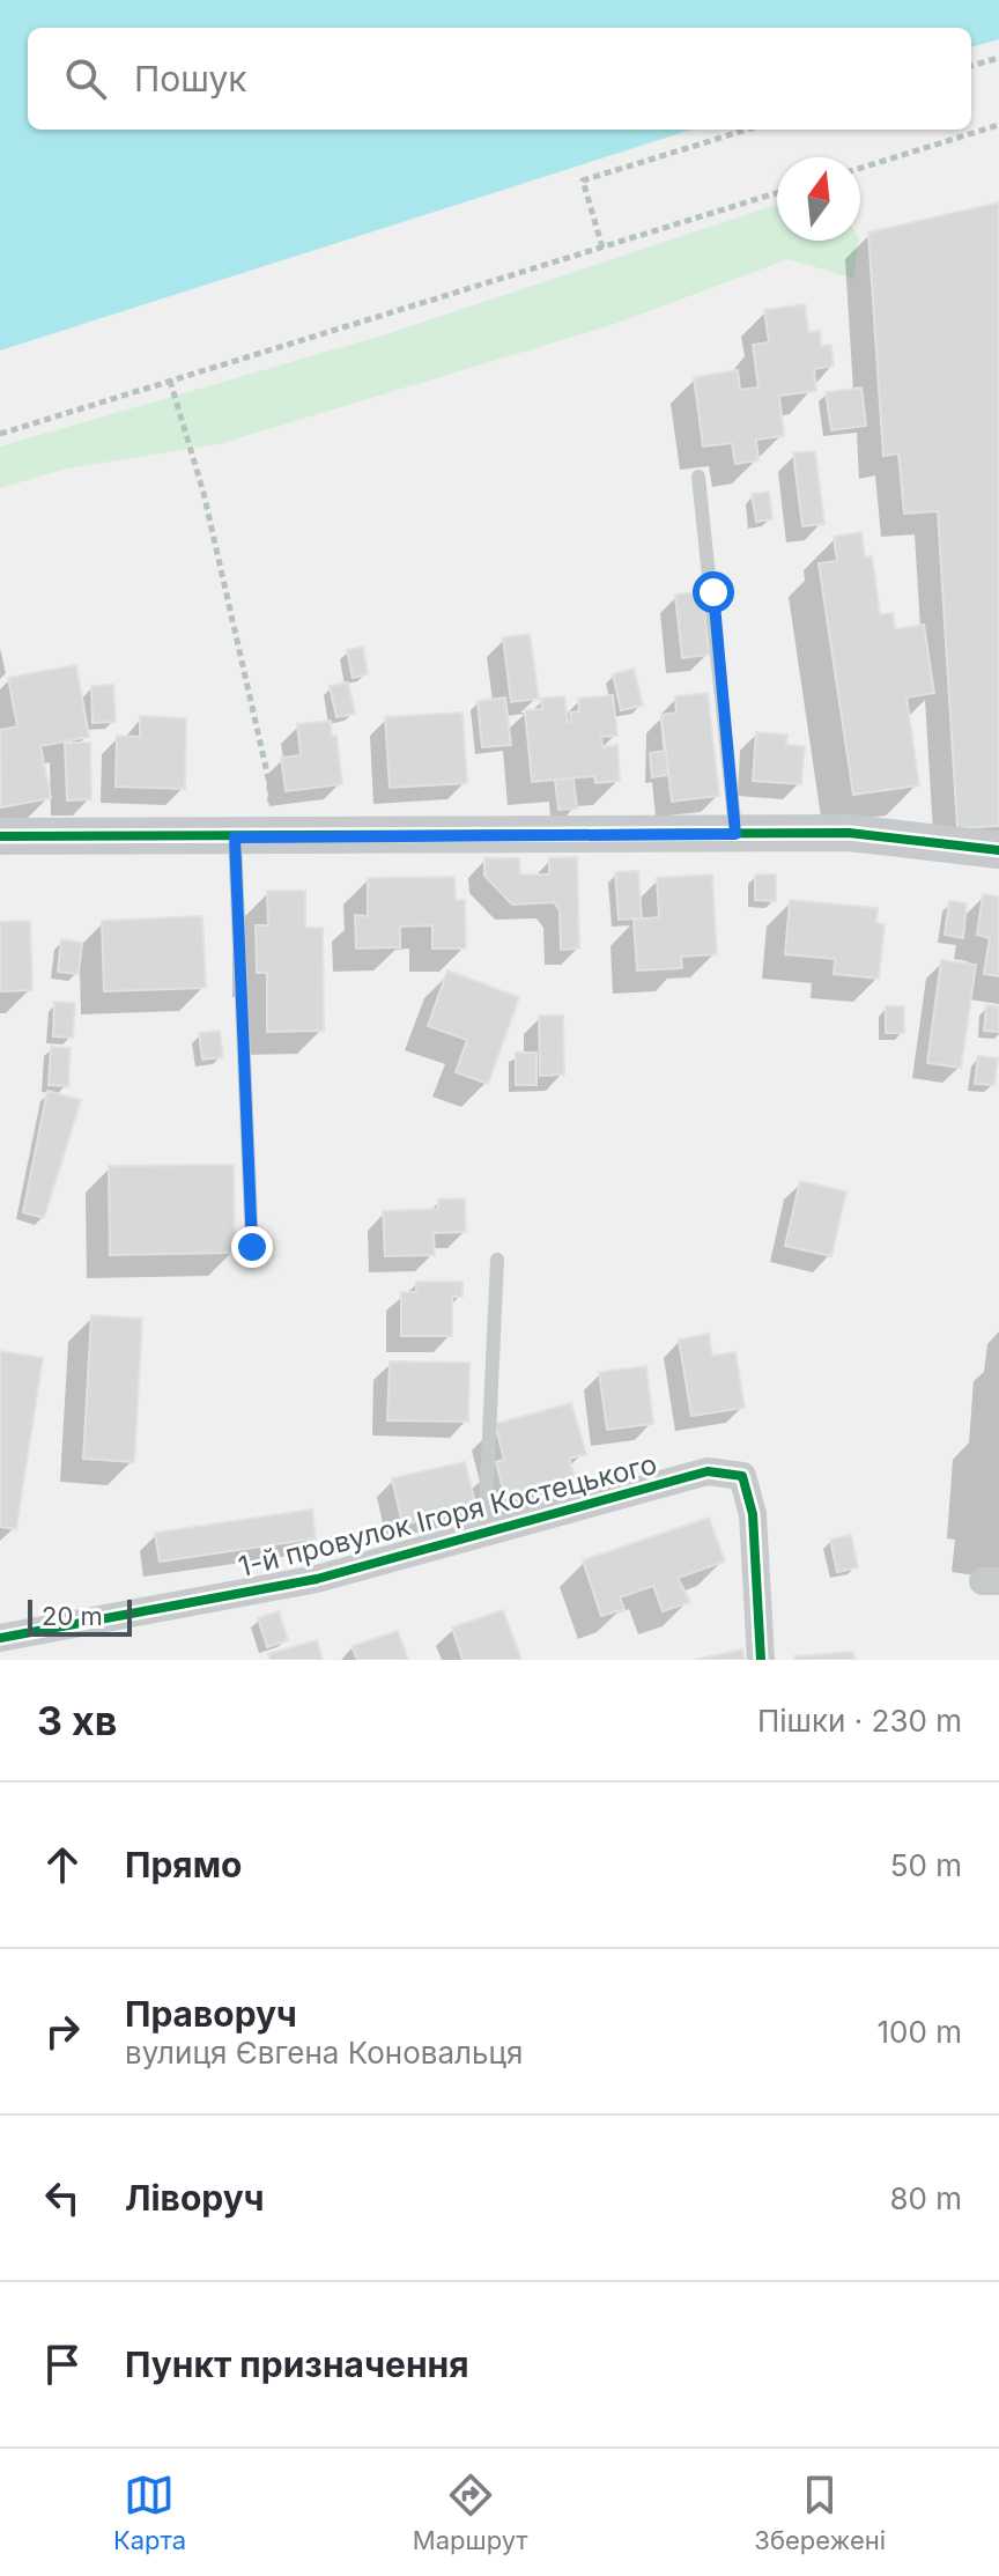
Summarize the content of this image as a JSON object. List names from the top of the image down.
{
  "streets": {
    "street": ["1-й провулок Ігоря Костецького"]
  },
  "scale_bar": "20 m",
  "north": "top",
  "page": {
    "search": "Пошук",
    "scale": "20 m",
    "heading": ["3 хв", "Пішки · 230 m"],
    "list": [
      ["Прямо", "50 m"],
      ["Праворуч", "вулиця Євгена Коновальця", "100 m"],
      ["Ліворуч", "80 m"],
      "Пункт призначення"
    ],
    "nav": ["Карта", "Маршрут", "Збережені"]
  }
}
